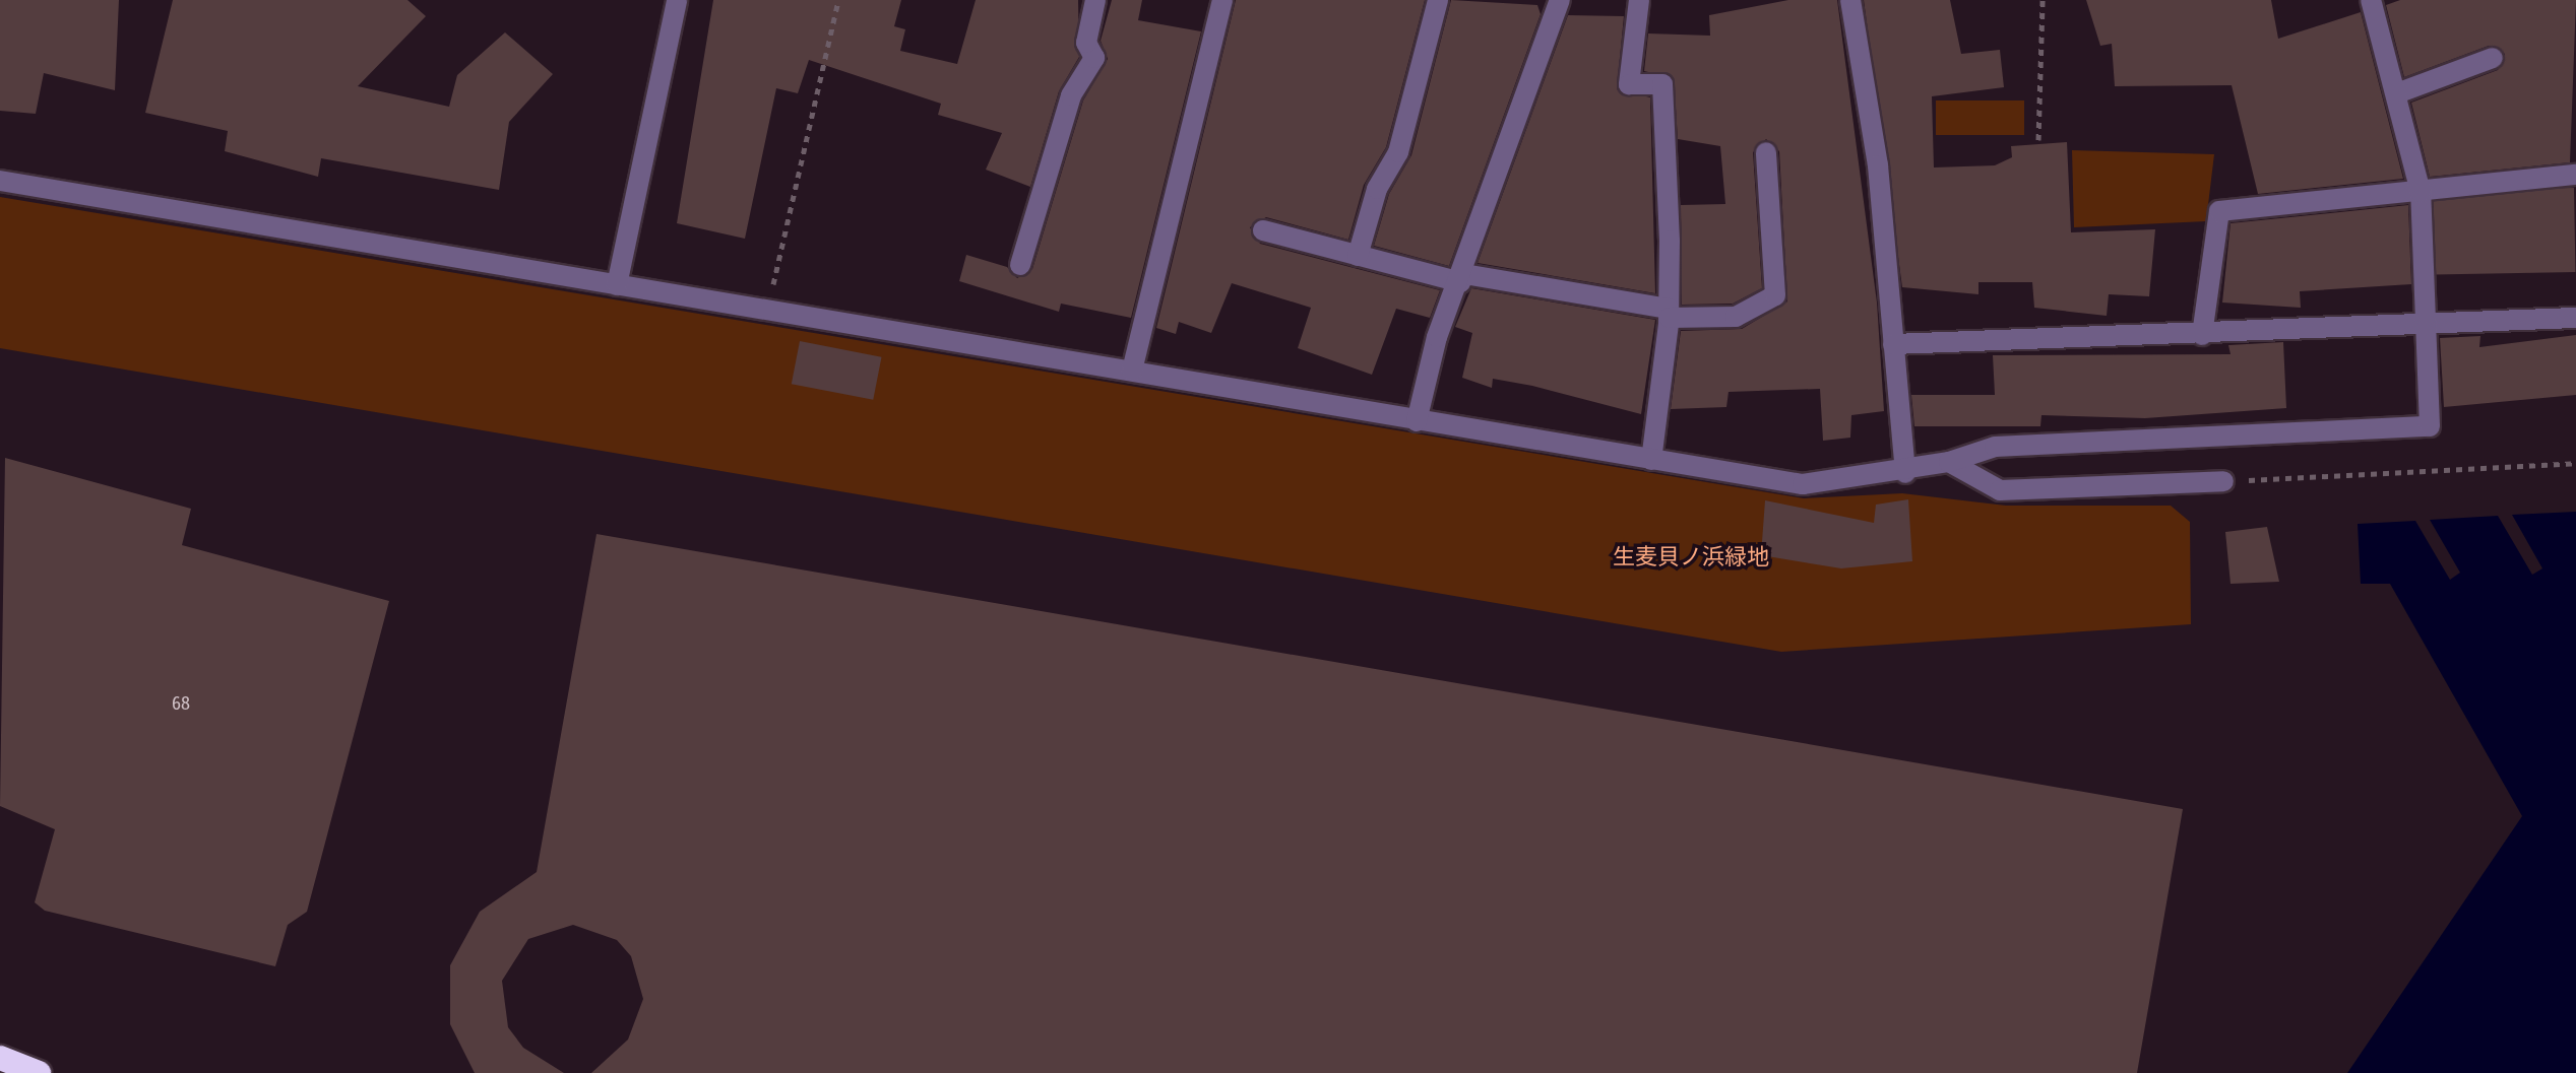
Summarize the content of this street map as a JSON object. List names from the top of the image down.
{
  "parks": ["生麦貝ノ浜緑地"],
  "house_numbers": ["68"]
}
